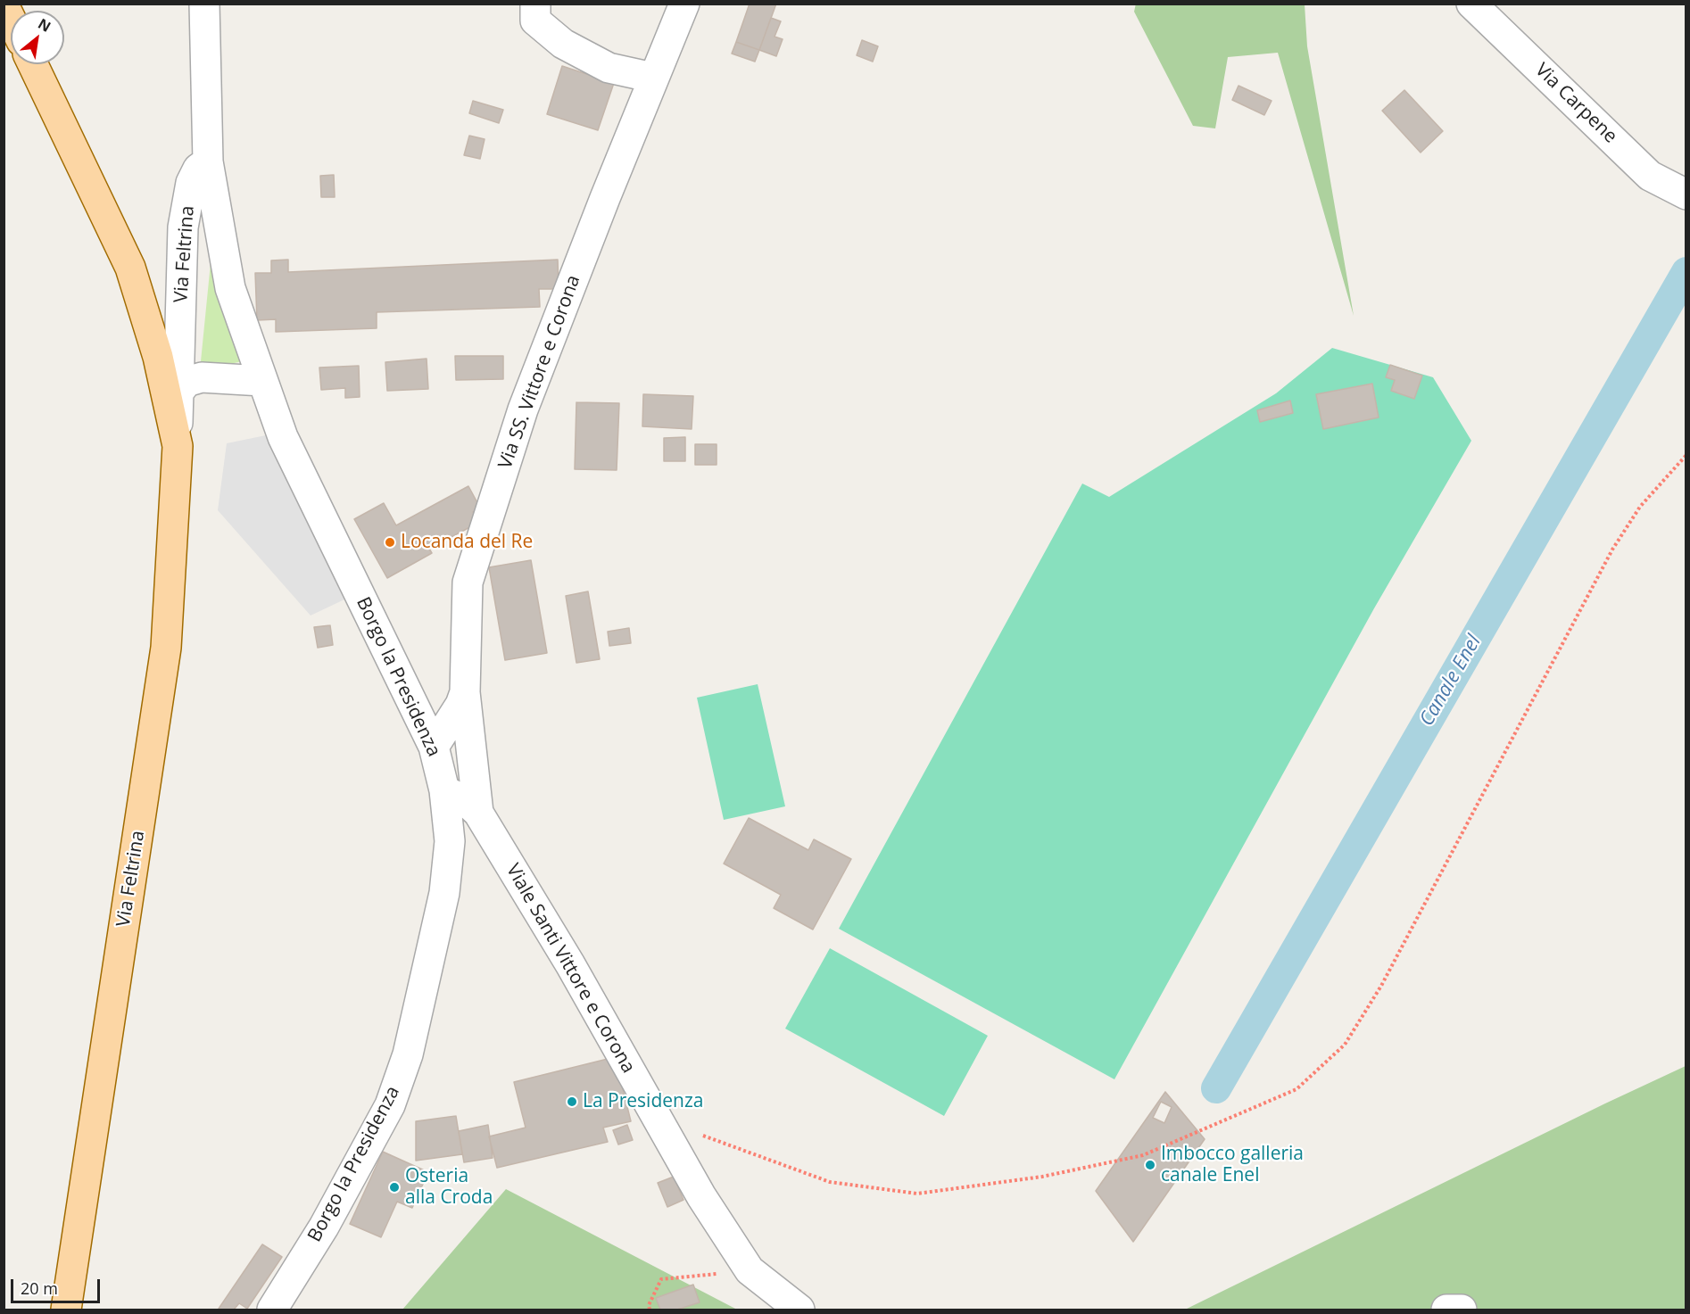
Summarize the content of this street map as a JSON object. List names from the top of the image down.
{
  "streets": {
    "main road": ["Via Feltrina"],
    "street": [
      "Via Carpene",
      "Via SS. Vittore e Corona",
      "Borgo la Presidenza",
      "Viale Santi Vittore e Corona"
    ]
  },
  "crossings": [
    ["Via Feltrina", "Borgo la Presidenza"],
    ["Via SS. Vittore e Corona", "Borgo la Presidenza"],
    ["Borgo la Presidenza", "Viale Santi Vittore e Corona"]
  ],
  "water": ["Canale Enel"],
  "places": [
    "Locanda del Re",
    "La Presidenza",
    "Imbocco galleria canale Enel",
    "Osteria alla Croda"
  ],
  "scale_bar": "20 m",
  "north": "top right"
}
